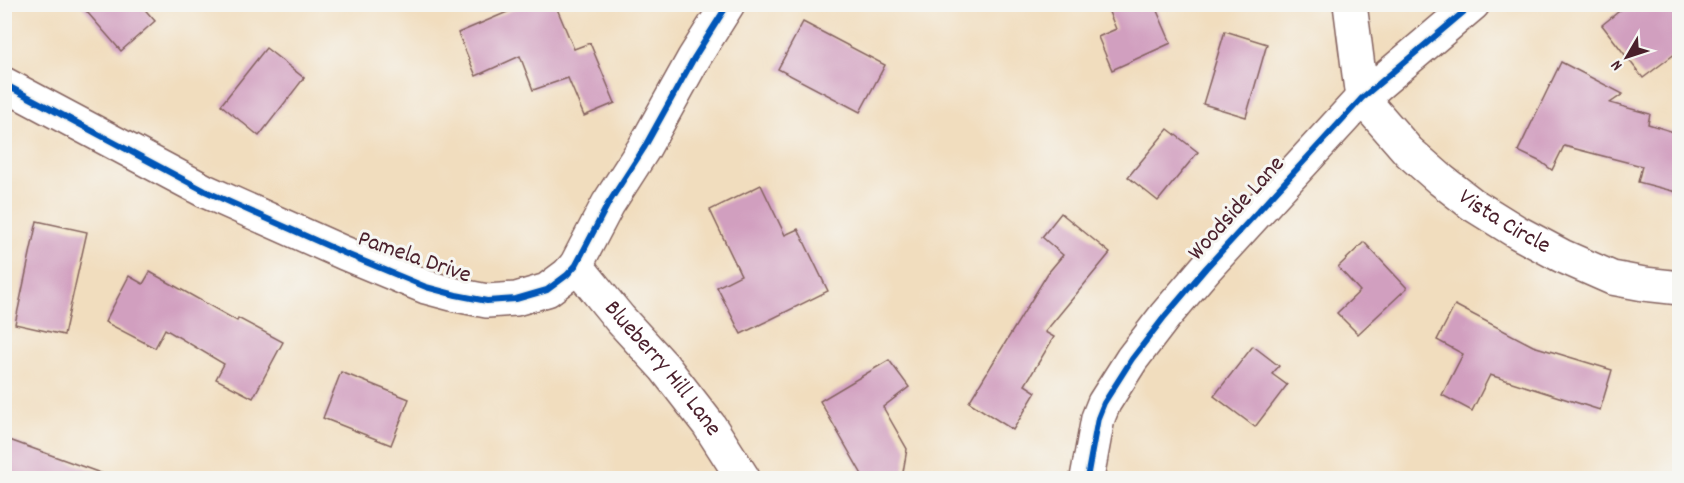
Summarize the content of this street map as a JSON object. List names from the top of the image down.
{
  "streets": {
    "street": [
      "Woodside Lane",
      "Vista Circle",
      "Pamela Drive",
      "Blueberry Hill Lane"
    ]
  },
  "crossings": [
    ["Woodside Lane", "Vista Circle"],
    ["Pamela Drive", "Blueberry Hill Lane"]
  ],
  "north": "bottom left"
}
